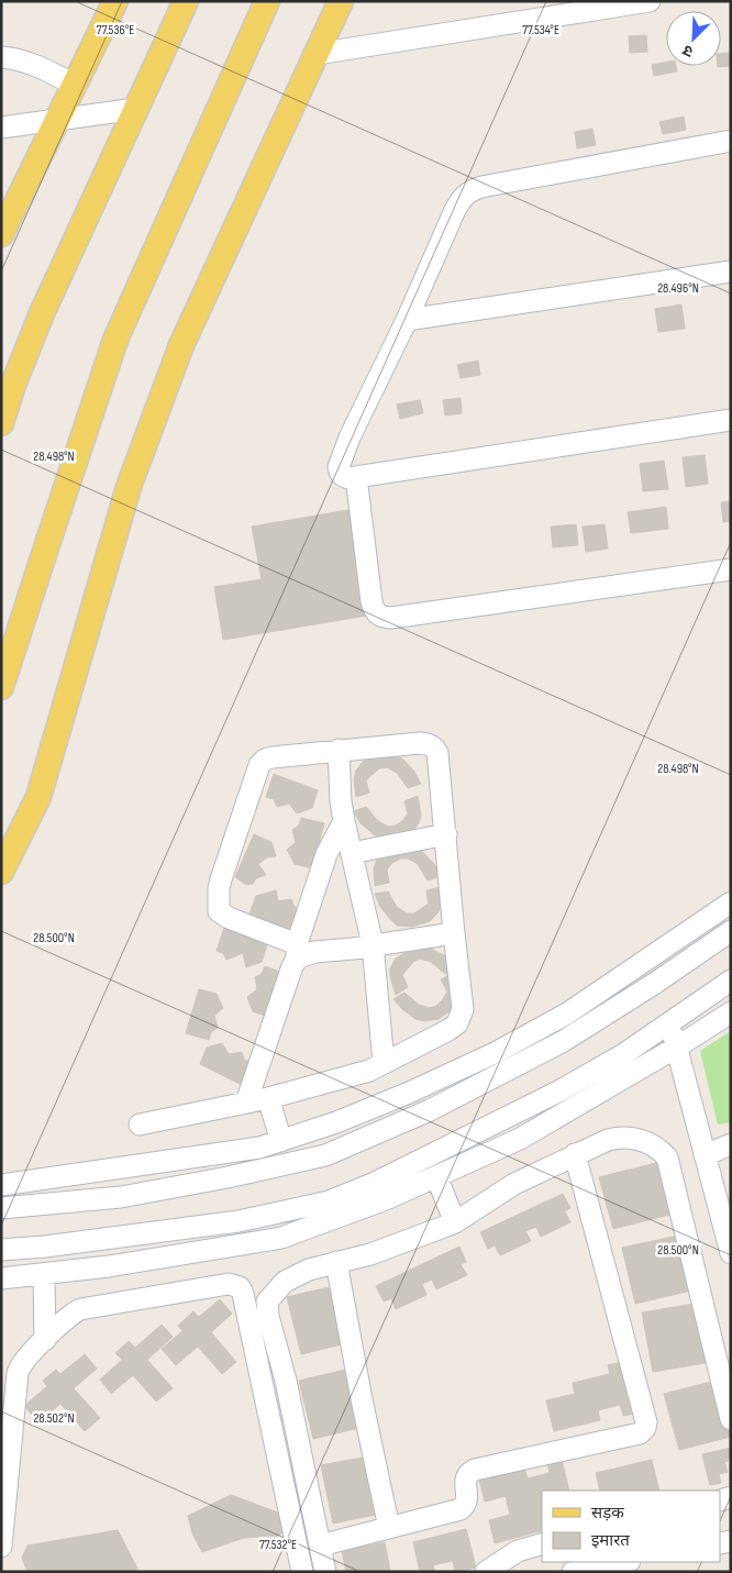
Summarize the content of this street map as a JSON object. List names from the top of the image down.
{
  "legend": ["सड़क", "इमारत"],
  "north": "bottom left",
  "coordinates": [
    "77.536°E",
    "77.534°E",
    "28.496°N",
    "28.498°N",
    "28.500°N",
    "28.502°N",
    "77.532°E"
  ]
}
